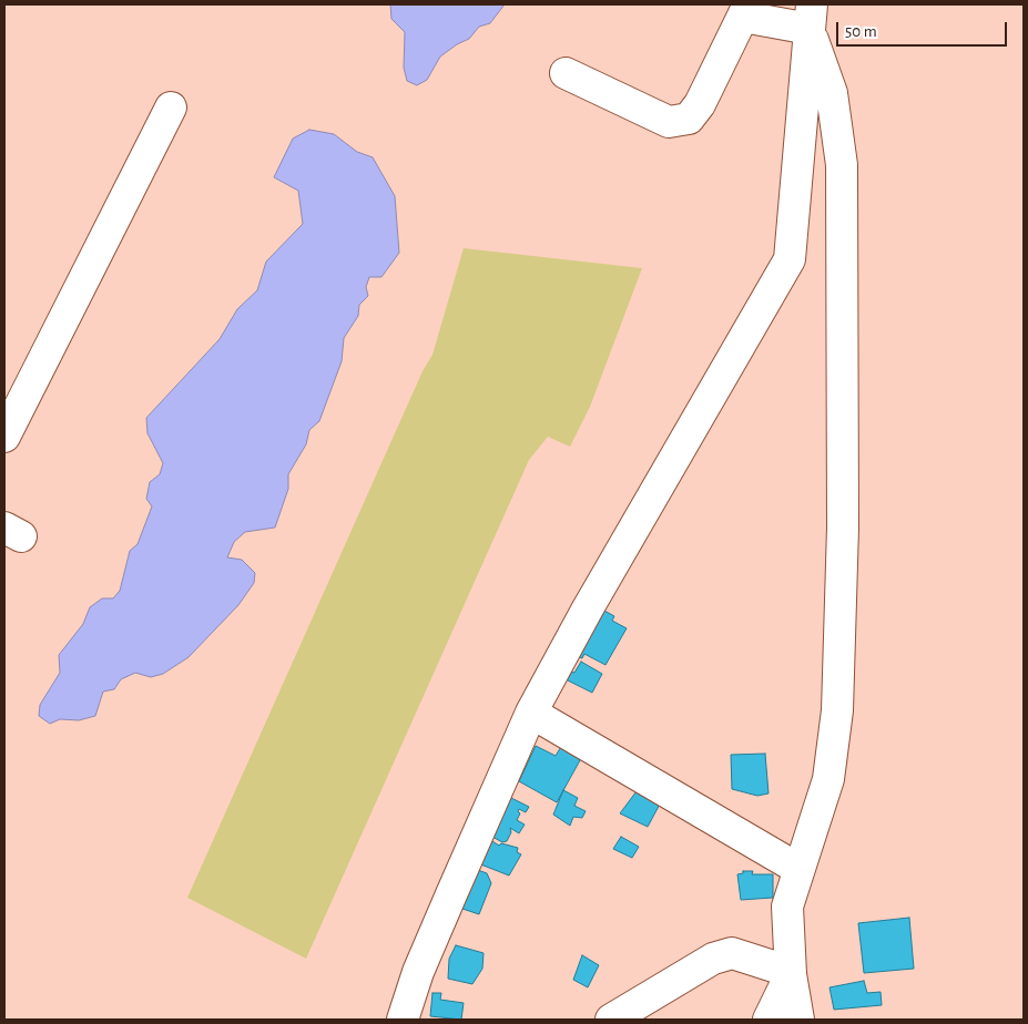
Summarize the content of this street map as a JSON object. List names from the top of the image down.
{
  "scale_bar": "50 m"
}
